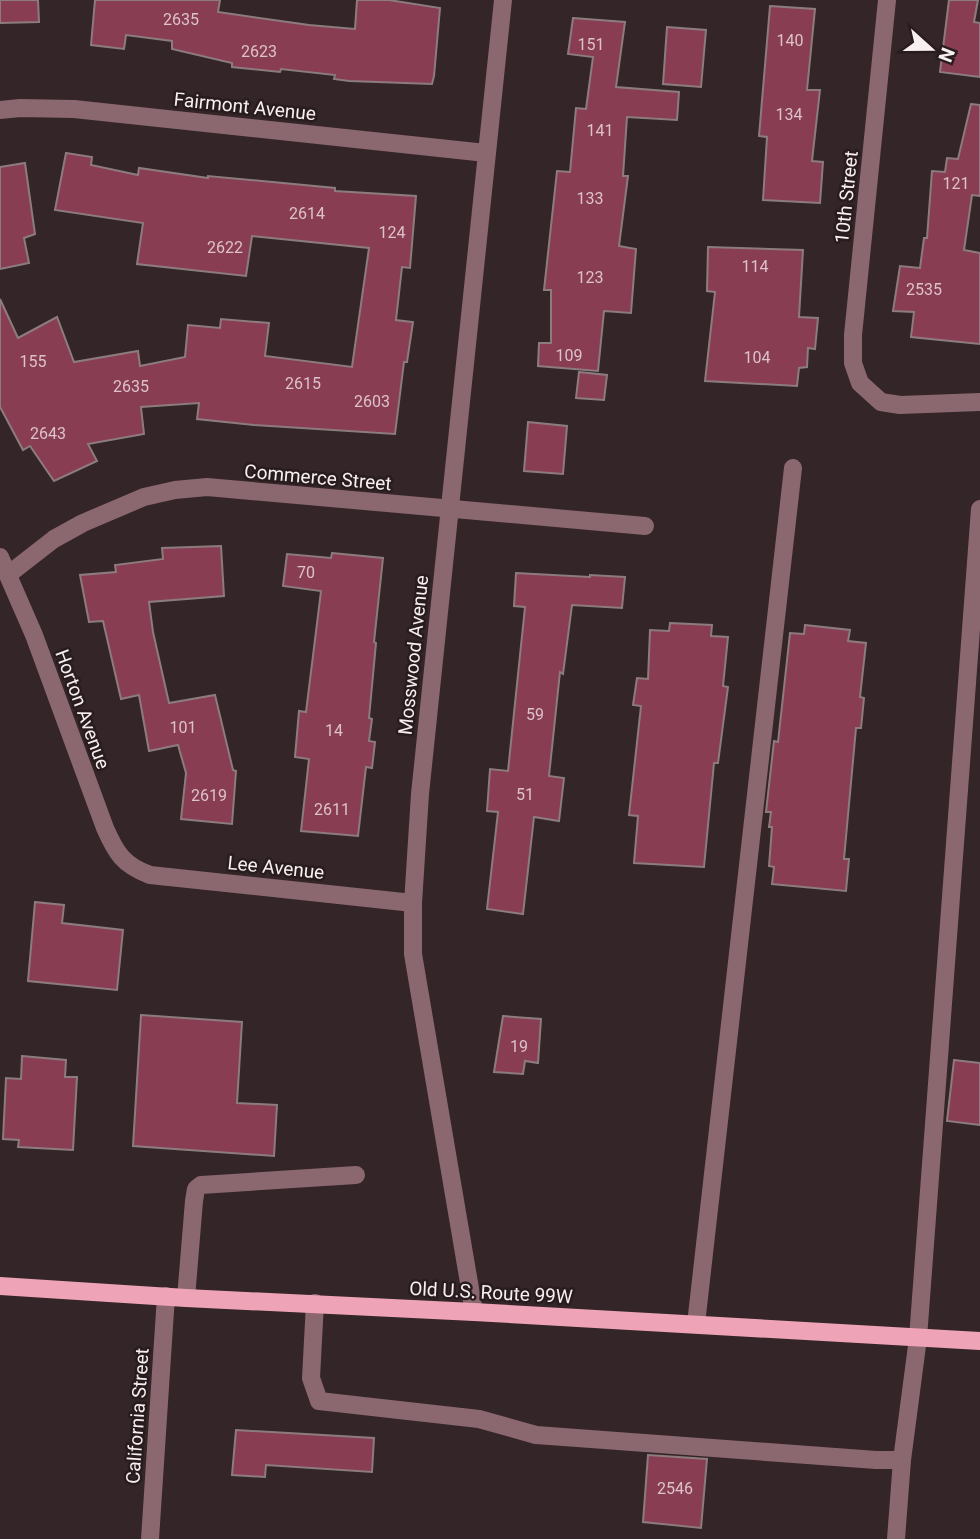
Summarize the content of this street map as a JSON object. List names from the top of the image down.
{
  "streets": {
    "main road": ["Old U.S. Route 99W"],
    "street": [
      "Fairmont Avenue",
      "10th Street",
      "Commerce Street",
      "Mosswood Avenue",
      "Horton Avenue",
      "Lee Avenue",
      "California Street"
    ]
  },
  "crossings": [
    ["Fairmont Avenue", "Mosswood Avenue"],
    ["Commerce Street", "Mosswood Avenue"],
    ["Commerce Street", "Horton Avenue"],
    ["Mosswood Avenue", "Lee Avenue"],
    ["Mosswood Avenue", "Old U.S. Route 99W"],
    ["Horton Avenue", "Lee Avenue"],
    ["Old U.S. Route 99W", "California Street"]
  ],
  "house_numbers": [
    "2635",
    "140",
    "151",
    "2623",
    "134",
    "141",
    "121",
    "133",
    "2614",
    "124",
    "2622",
    "114",
    "123",
    "2535",
    "109",
    "104",
    "155",
    "2615",
    "2635",
    "2603",
    "2643",
    "70",
    "59",
    "101",
    "14",
    "51",
    "2619",
    "2611",
    "19",
    "2546"
  ],
  "north": "right"
}
